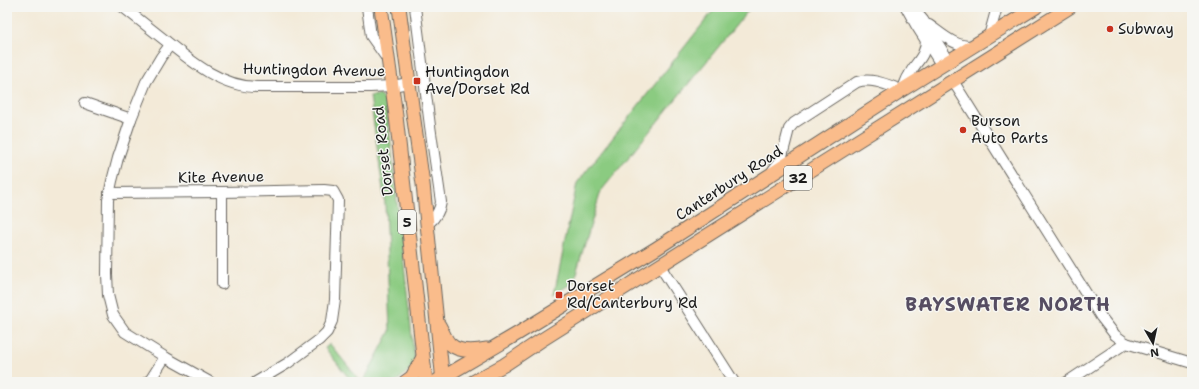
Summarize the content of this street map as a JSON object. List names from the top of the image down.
{
  "streets": {
    "main road": [
      "Dorset Road",
      "32",
      "Canterbury Road",
      "5"
    ],
    "street": ["Huntingdon Avenue", "Kite Avenue"]
  },
  "crossings": [
    ["Huntingdon Avenue", "Dorset Road"],
    ["Huntingdon Avenue", "5"],
    ["Canterbury Road", "5"]
  ],
  "districts": ["BAYSWATER NORTH"],
  "places": {
    "other": ["Subway", "Burson Auto Parts"],
    "transit": ["Huntingdon Ave/Dorset Rd", "Dorset Rd/Canterbury Rd"]
  },
  "north": "bottom"
}
